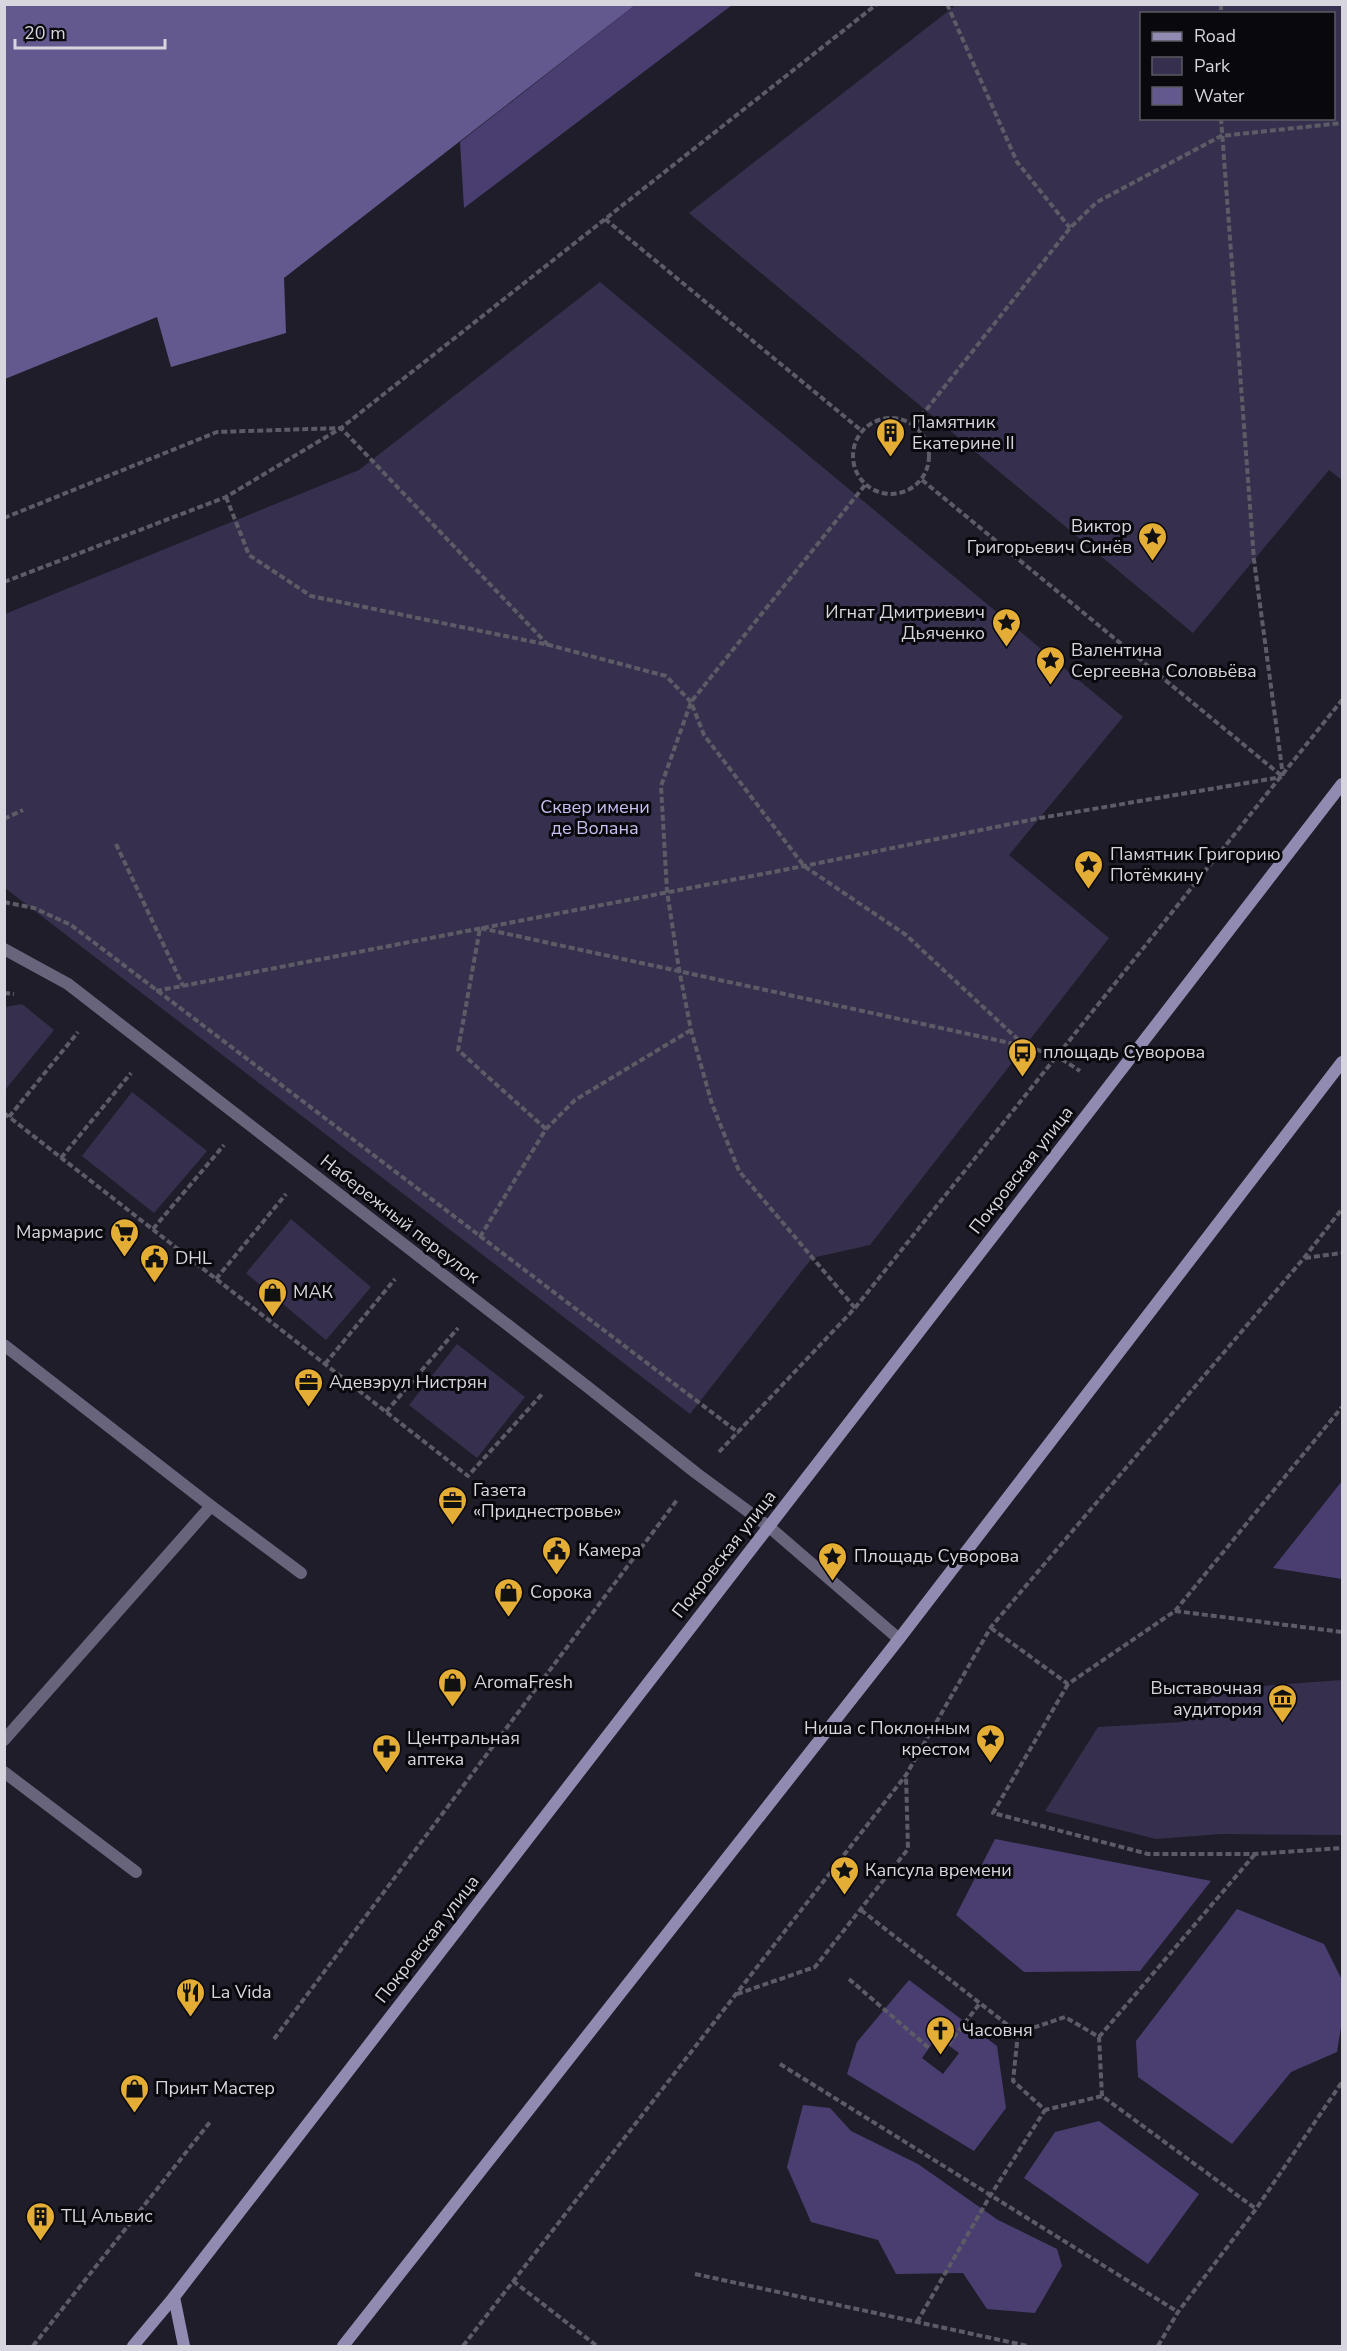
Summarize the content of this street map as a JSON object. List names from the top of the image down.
{
  "streets": {
    "main road": ["Покровская улица"],
    "street": ["Набережный переулок"]
  },
  "crossings": [
    ["Покровская улица", "Набережный переулок"]
  ],
  "parks": ["Сквер имени де Волана"],
  "places": {
    "building": ["Памятник Екатерине II", "ТЦ Альвис"],
    "place": [
      "Виктор Григорьевич Синёв",
      "Игнат Дмитриевич Дьяченко",
      "Валентина Сергеевна Соловьёва",
      "Памятник Григорию Потёмкину",
      "Площадь Суворова",
      "Ниша с Поклонным крестом",
      "Капсула времени"
    ],
    "bus stop": ["площадь Суворова"],
    "supermarket": ["Мармарис"],
    "public building": ["DHL", "Камера"],
    "shop": [
      "МАК",
      "Сорока",
      "AromaFresh",
      "Принт Мастер"
    ],
    "office": ["Адевэрул Нистрян", "Газета «Приднестровье»"],
    "museum": ["Выставочная аудитория"],
    "pharmacy": ["Центральная аптека"],
    "restaurant": ["La Vida"],
    "church": ["Часовня"]
  },
  "legend": ["Road", "Park", "Water"],
  "scale_bar": "20 m"
}
